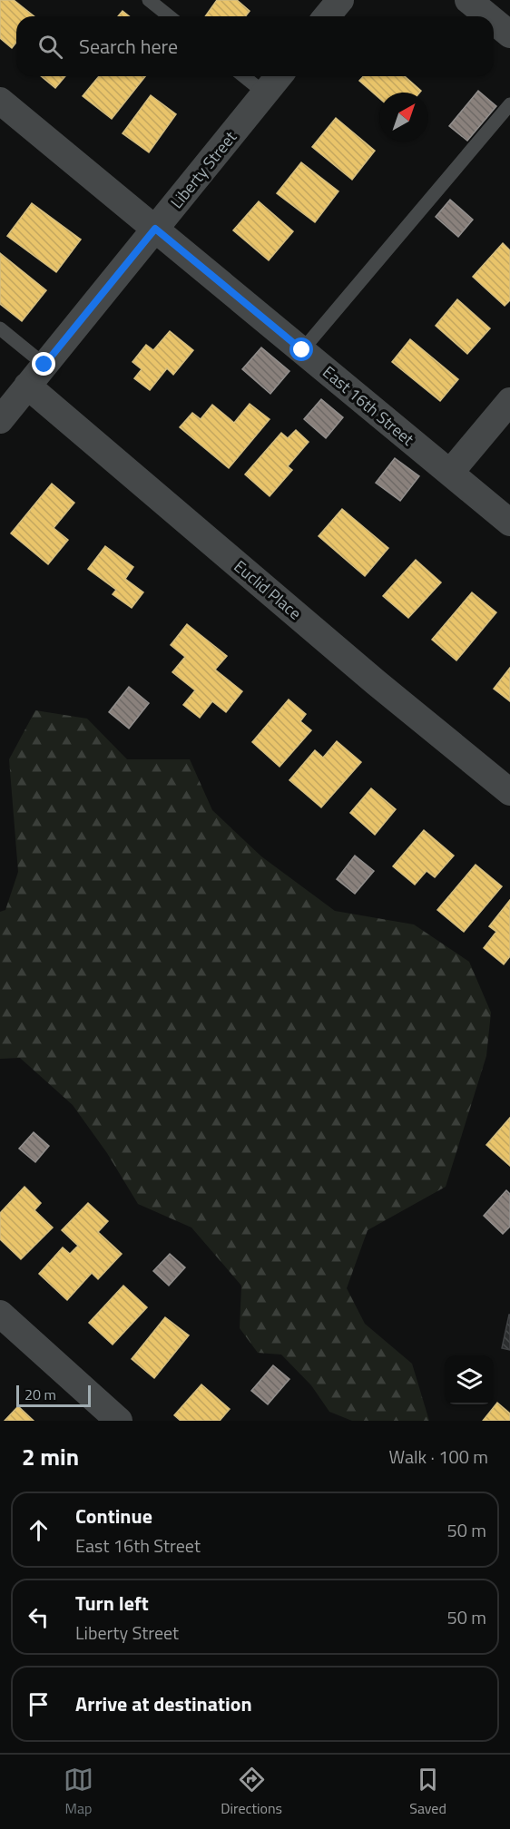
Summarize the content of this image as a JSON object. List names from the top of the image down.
{
  "streets": {
    "street": ["Liberty Street", "East 16th Street", "Euclid Place"]
  },
  "crossings": [
    ["Liberty Street", "East 16th Street"],
    ["Liberty Street", "Euclid Place"]
  ],
  "scale_bar": "20 m",
  "north": "top right",
  "page": {
    "search": "Search here",
    "scale": "20 m",
    "heading": ["2 min", "Walk · 100 m"],
    "list": [
      ["Continue", "East 16th Street", "50 m"],
      ["Turn left", "Liberty Street", "50 m"],
      "Arrive at destination"
    ],
    "nav": ["Map", "Directions", "Saved"]
  }
}
